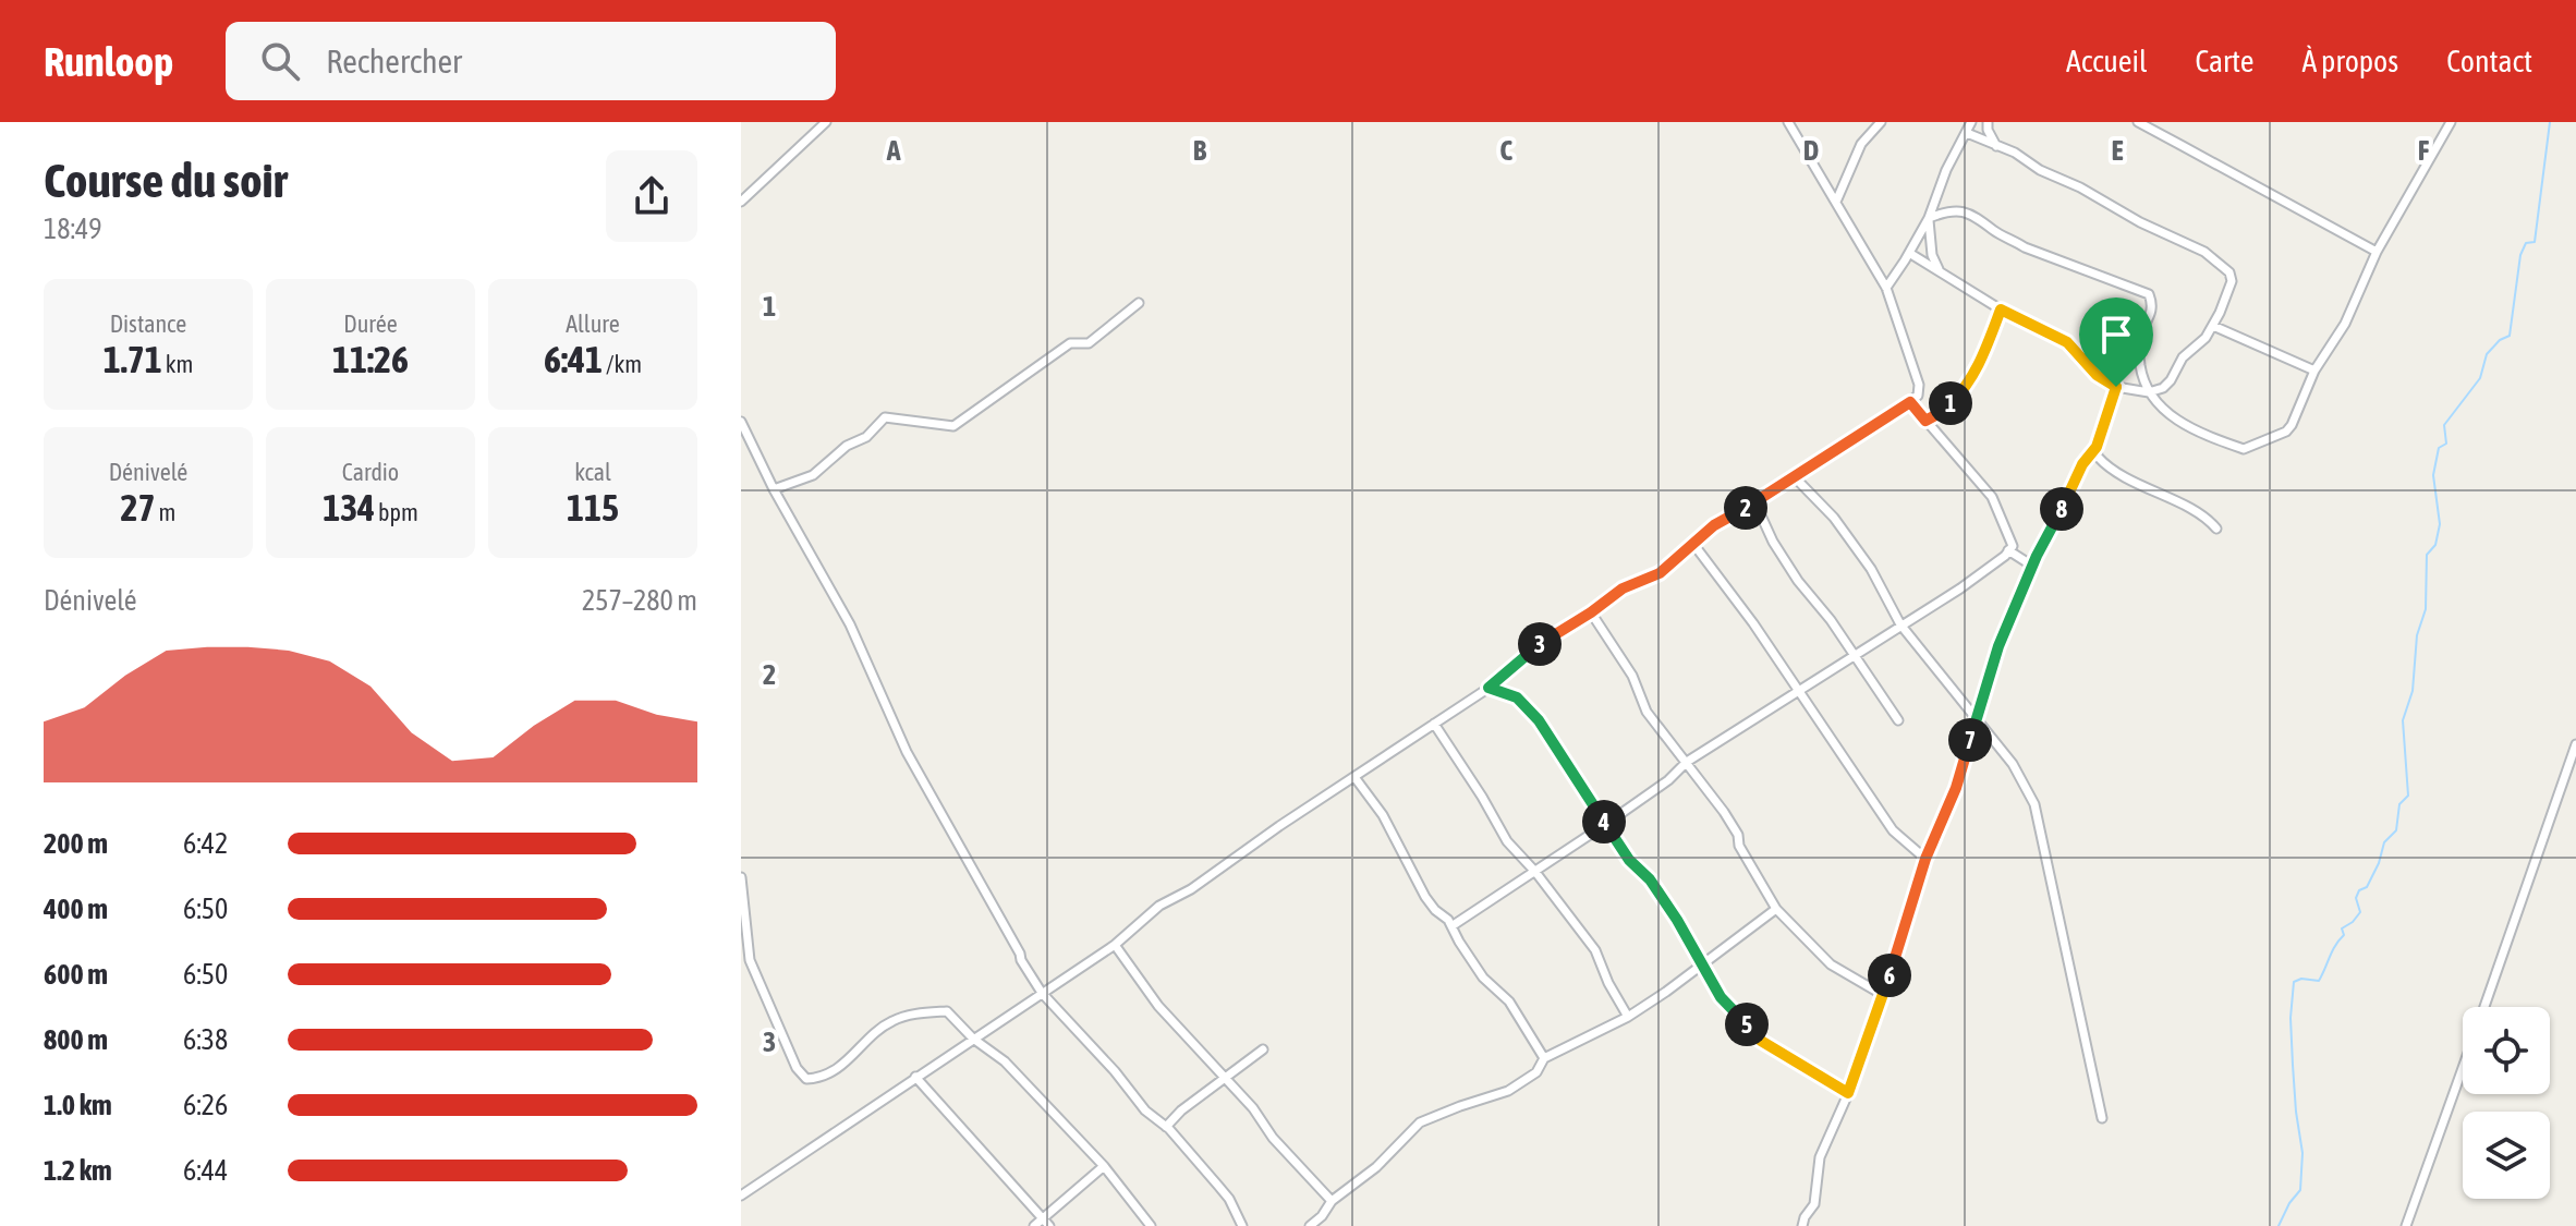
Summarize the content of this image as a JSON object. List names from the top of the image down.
{
  "page": {
    "header": "Runloop",
    "search": "Rechercher",
    "nav": [
      "Accueil",
      "Carte",
      "À propos",
      "Contact"
    ],
    "heading": ["Course du soir", "18:49"],
    "stats": [
      ["Distance", "1.71 km"],
      ["Durée", "11:26"],
      ["Allure", "6:41 /km"],
      ["Dénivelé", "27 m"],
      ["Cardio", "134 bpm"],
      ["kcal", "115"]
    ],
    "pins": [
      "1",
      "2",
      "8",
      "3",
      "7",
      "4",
      "6",
      "5"
    ],
    "chart": ["Dénivelé", "257–280 m"],
    "list": [
      {
        "name": "200 m",
        "note": "6:42"
      },
      {
        "name": "400 m",
        "note": "6:50"
      },
      {
        "name": "600 m",
        "note": "6:50"
      },
      {
        "name": "800 m",
        "note": "6:38"
      },
      {
        "name": "1.0 km",
        "note": "6:26"
      },
      {
        "name": "1.2 km",
        "note": "6:44"
      }
    ]
  },
  "grid": {
    "columns": [
      "A",
      "B",
      "C",
      "D",
      "E",
      "F"
    ],
    "rows": ["1", "2", "3"]
  }
}
